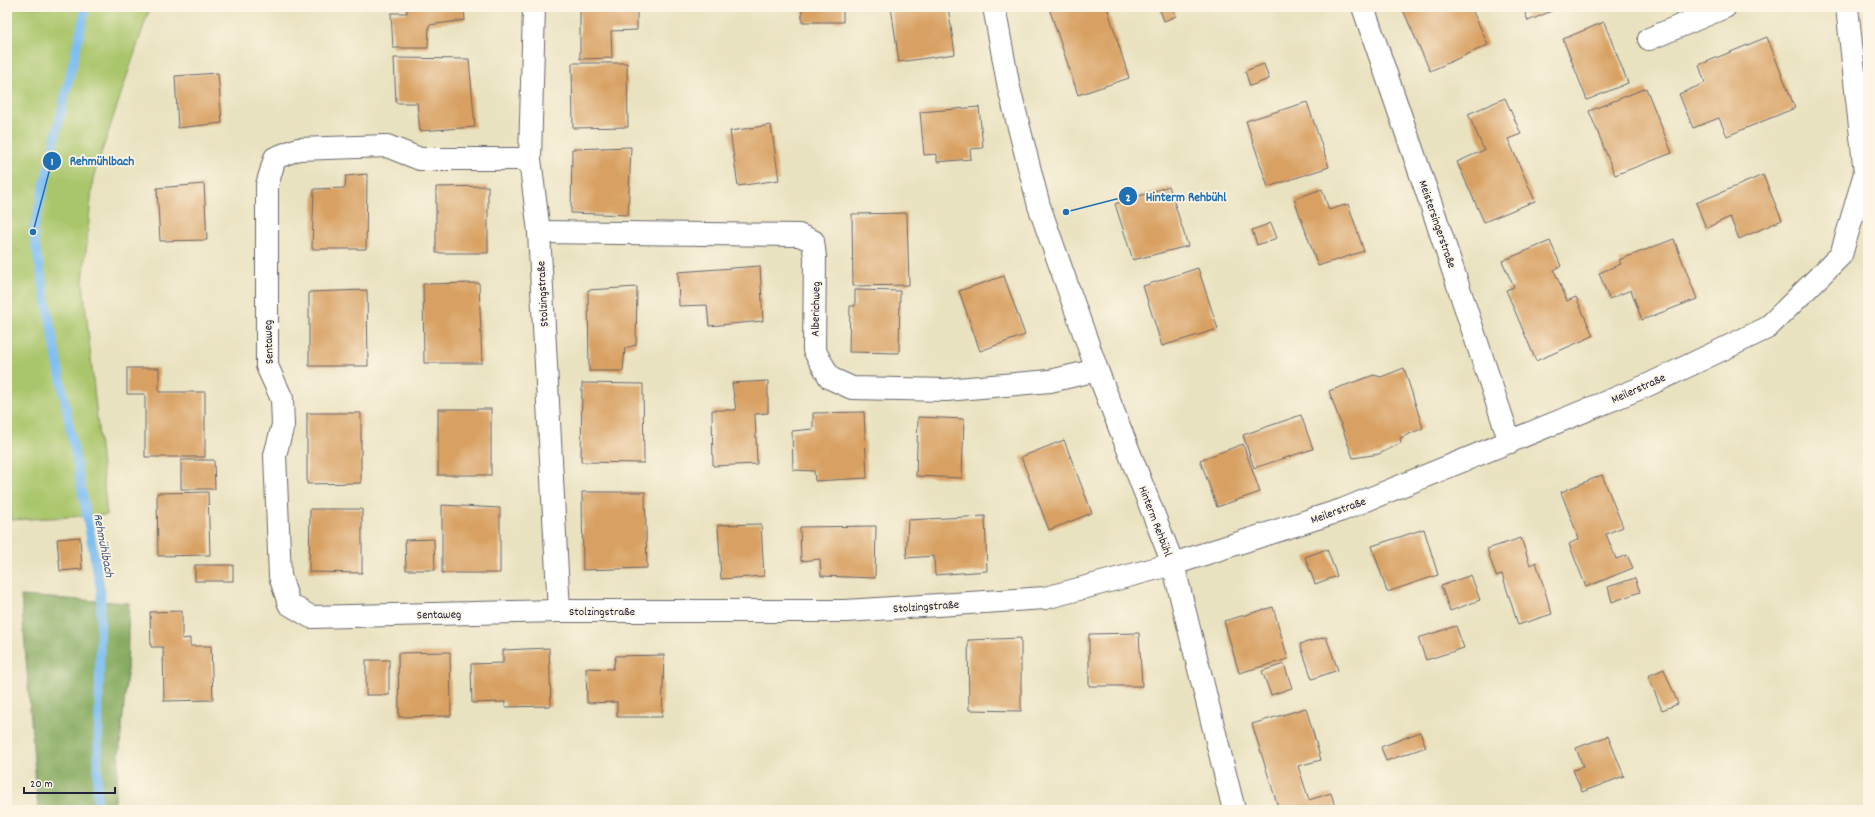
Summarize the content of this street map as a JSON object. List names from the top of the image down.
{
  "streets": {
    "street": [
      "Meistersingerstraße",
      "Stolzingstraße",
      "Alberichweg",
      "Sentaweg",
      "Meilerstraße",
      "Hinterm Rehbühl"
    ]
  },
  "crossings": [
    ["Meistersingerstraße", "Meilerstraße"],
    ["Stolzingstraße", "Alberichweg"],
    ["Stolzingstraße", "Sentaweg"],
    ["Stolzingstraße", "Meilerstraße"],
    ["Stolzingstraße", "Hinterm Rehbühl"],
    ["Alberichweg", "Hinterm Rehbühl"],
    ["Meilerstraße", "Hinterm Rehbühl"]
  ],
  "water": ["Rehmühlbach"],
  "places": ["Hinterm Rehbühl", "Rehmühlbach"],
  "scale_bar": "20 m"
}
